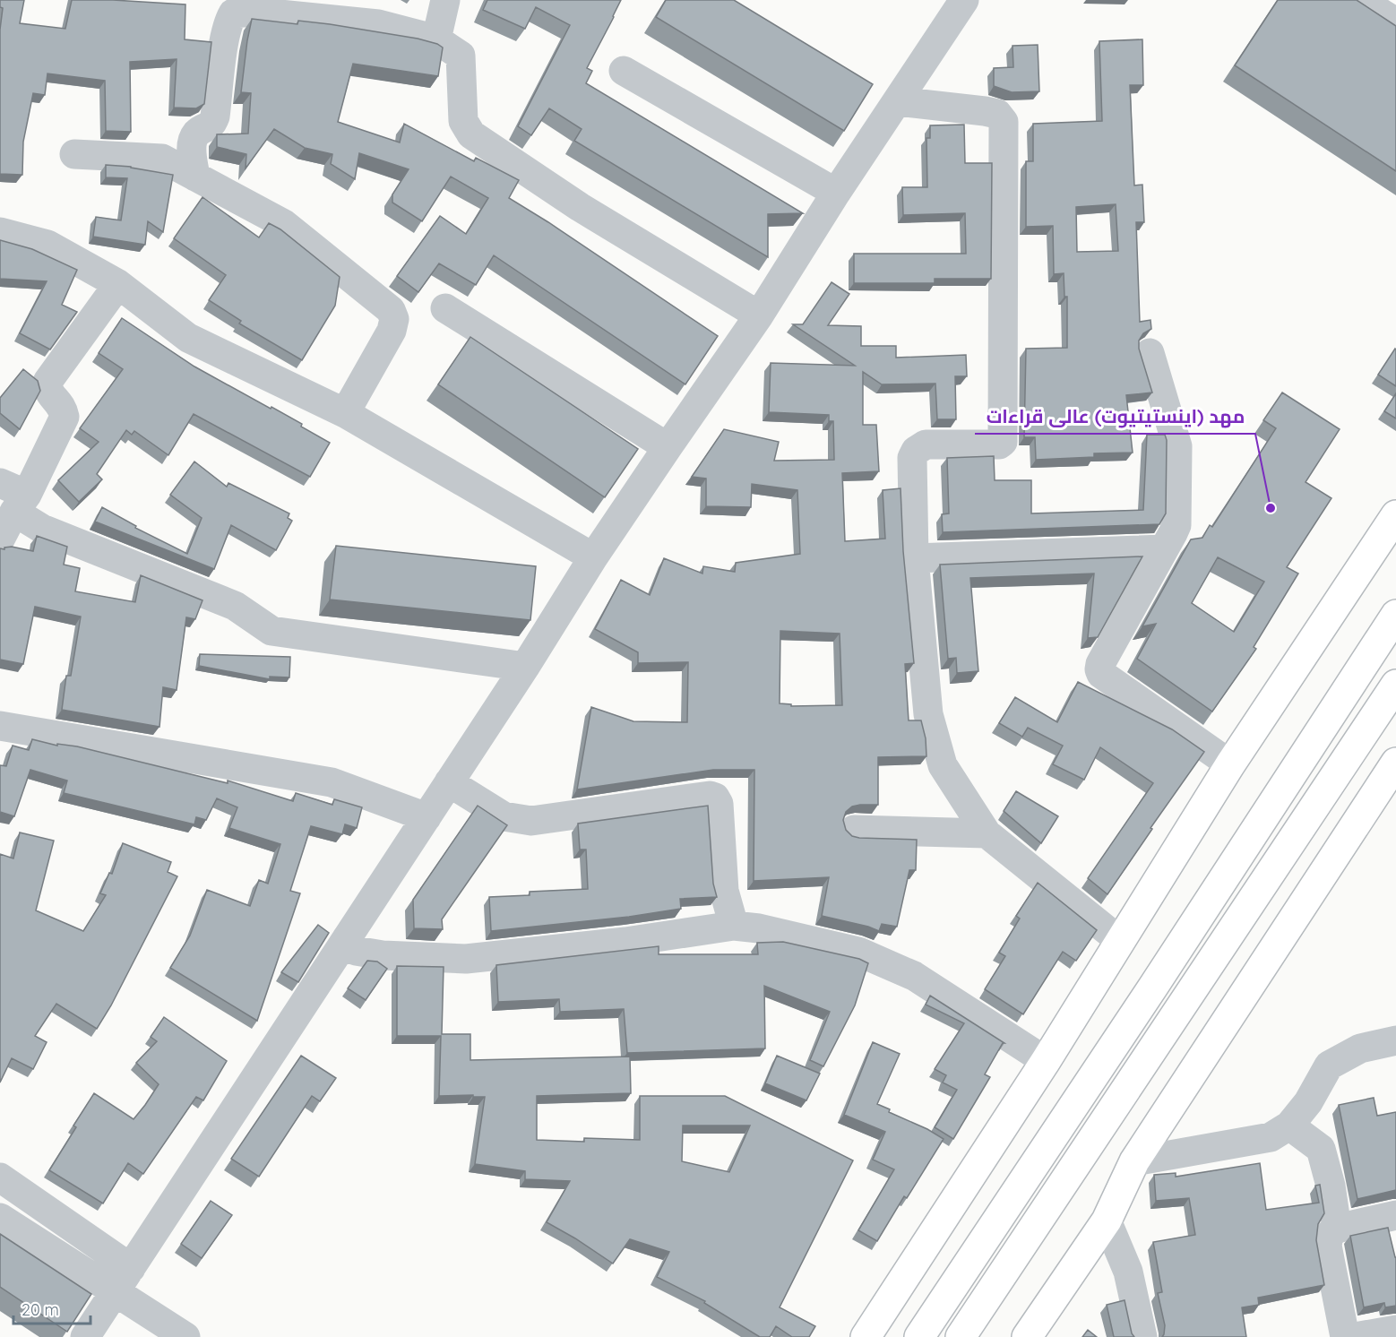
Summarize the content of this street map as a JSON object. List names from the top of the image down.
{
  "places": ["مهد (اینستیتیوت) عالی قراءات"],
  "scale_bar": "20 m"
}
